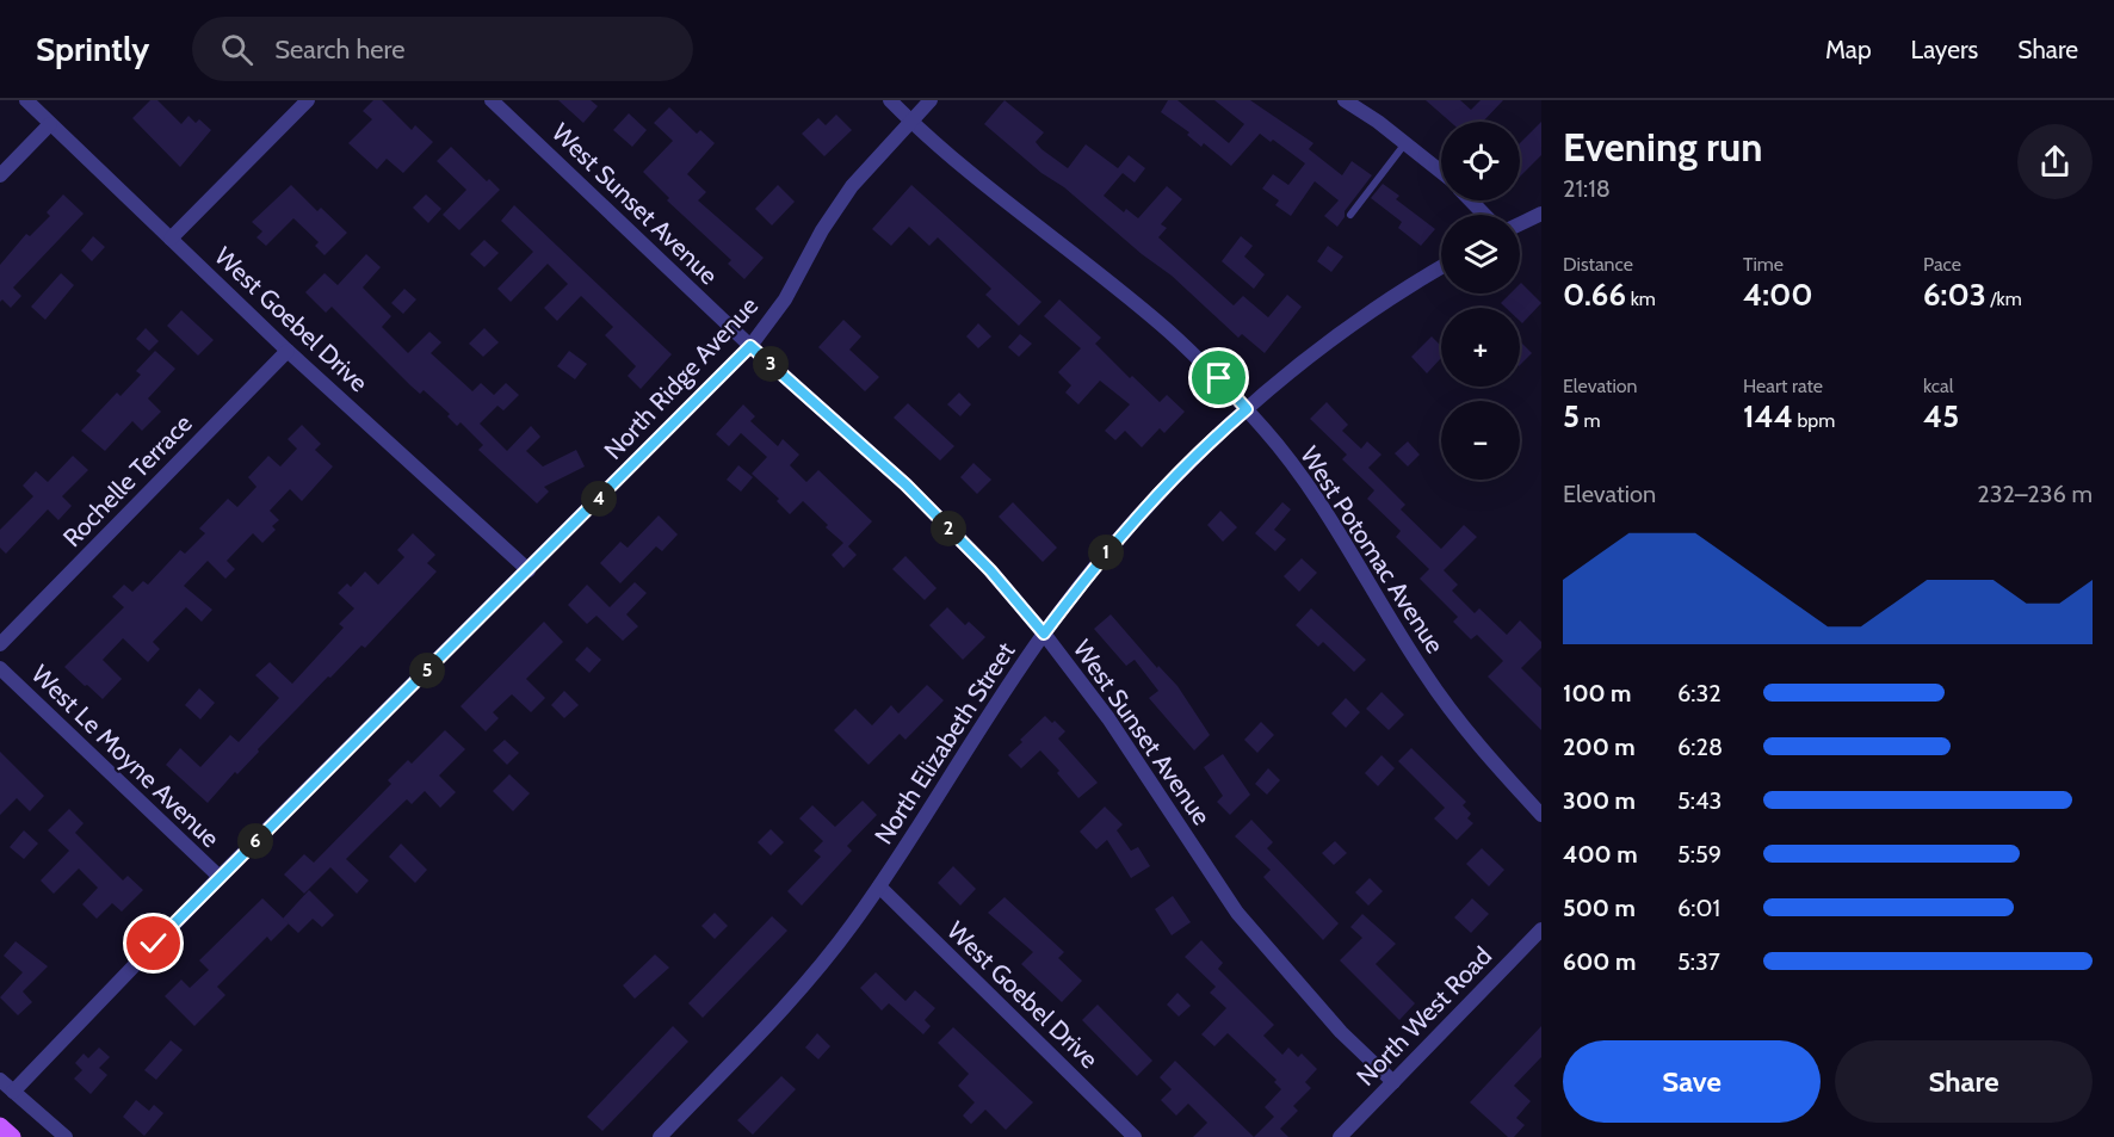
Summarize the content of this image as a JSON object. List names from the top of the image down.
{
  "streets": {
    "street": [
      "West Sunset Avenue",
      "West Goebel Drive",
      "North Ridge Avenue",
      "Rochelle Terrace",
      "West Potomac Avenue",
      "North Elizabeth Street",
      "West Le Moyne Avenue",
      "North West Road"
    ]
  },
  "crossings": [
    ["West Sunset Avenue", "North Ridge Avenue"],
    ["West Sunset Avenue", "North Elizabeth Street"],
    ["West Sunset Avenue", "North West Road"],
    ["West Goebel Drive", "North Ridge Avenue"],
    ["West Goebel Drive", "Rochelle Terrace"],
    ["West Goebel Drive", "North Elizabeth Street"],
    ["North Ridge Avenue", "West Potomac Avenue"],
    ["North Ridge Avenue", "West Le Moyne Avenue"],
    ["West Potomac Avenue", "North Elizabeth Street"]
  ],
  "page": {
    "header": "Sprintly",
    "search": "Search here",
    "nav": ["Map", "Layers", "Share"],
    "heading": ["Evening run", "21:18"],
    "map_buttons": ["+", "−"],
    "stats": [
      ["Distance", "0.66 km"],
      ["Time", "4:00"],
      ["Pace", "6:03 /km"],
      ["Elevation", "5 m"],
      ["Heart rate", "144 bpm"],
      ["kcal", "45"]
    ],
    "pins": [
      "3",
      "4",
      "2",
      "1",
      "5",
      "6"
    ],
    "chart": ["Elevation", "232–236 m"],
    "list": [
      {
        "name": "100 m",
        "note": "6:32"
      },
      {
        "name": "200 m",
        "note": "6:28"
      },
      {
        "name": "300 m",
        "note": "5:43"
      },
      {
        "name": "400 m",
        "note": "5:59"
      },
      {
        "name": "500 m",
        "note": "6:01"
      },
      {
        "name": "600 m",
        "note": "5:37"
      }
    ],
    "buttons": ["Save", "Share"]
  }
}
